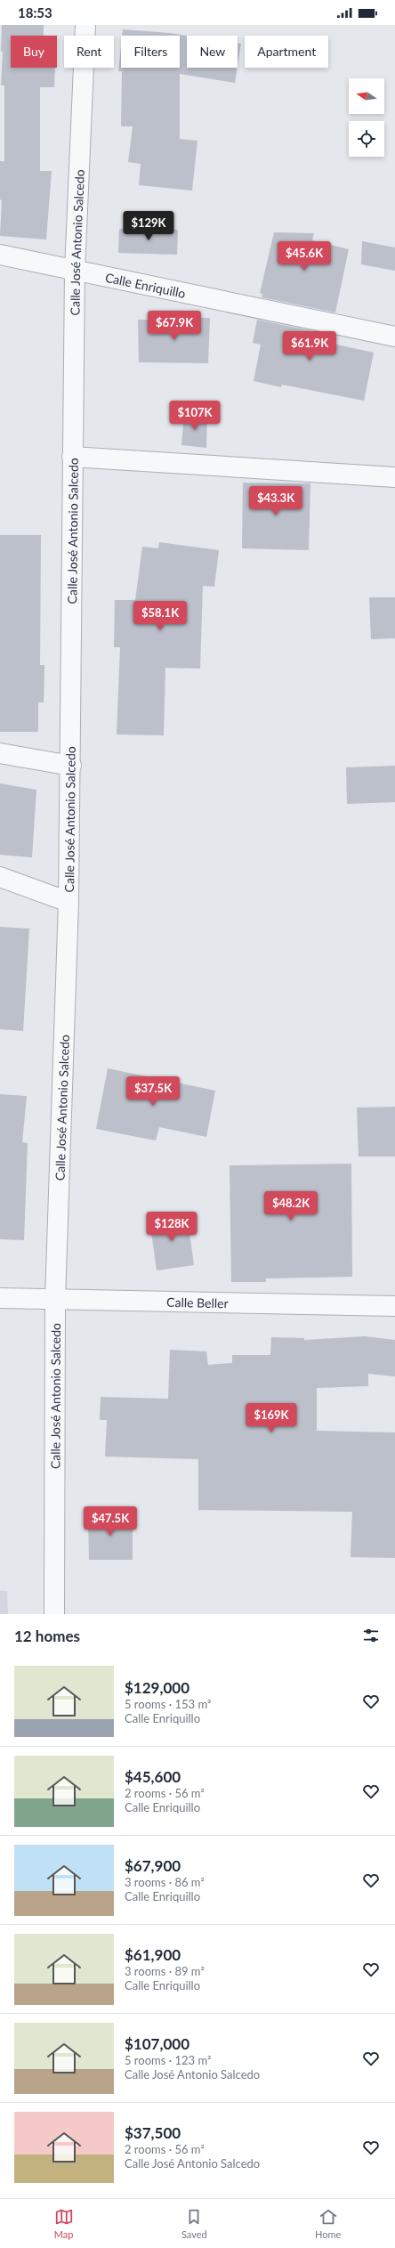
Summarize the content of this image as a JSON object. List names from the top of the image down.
{
  "streets": {
    "street": ["Calle José Antonio Salcedo", "Calle Enriquillo", "Calle Beller"]
  },
  "crossings": [
    ["Calle José Antonio Salcedo", "Calle Enriquillo"],
    ["Calle José Antonio Salcedo", "Calle Beller"]
  ],
  "north": "left",
  "page": {
    "status": "18:53",
    "chip": [
      "Buy",
      "Rent",
      "Filters",
      "New",
      "Apartment"
    ],
    "price": [
      "$129K",
      "$45.6K",
      "$67.9K",
      "$61.9K",
      "$107K",
      "$43.3K",
      "$58.1K",
      "$37.5K",
      "$48.2K",
      "$128K",
      "$169K",
      "$47.5K"
    ],
    "heading": "12 homes",
    "list": [
      {
        "name": "$129,000",
        "note": "5 rooms · 153 m² · Calle Enriquillo"
      },
      {
        "name": "$45,600",
        "note": "2 rooms · 56 m² · Calle Enriquillo"
      },
      {
        "name": "$67,900",
        "note": "3 rooms · 86 m² · Calle Enriquillo"
      },
      {
        "name": "$61,900",
        "note": "3 rooms · 89 m² · Calle Enriquillo"
      },
      {
        "name": "$107,000",
        "note": "5 rooms · 123 m² · Calle José Antonio Salcedo"
      },
      {
        "name": "$37,500",
        "note": "2 rooms · 56 m² · Calle José Antonio Salcedo"
      }
    ],
    "tabs": ["Map", "Saved", "Home"]
  }
}
